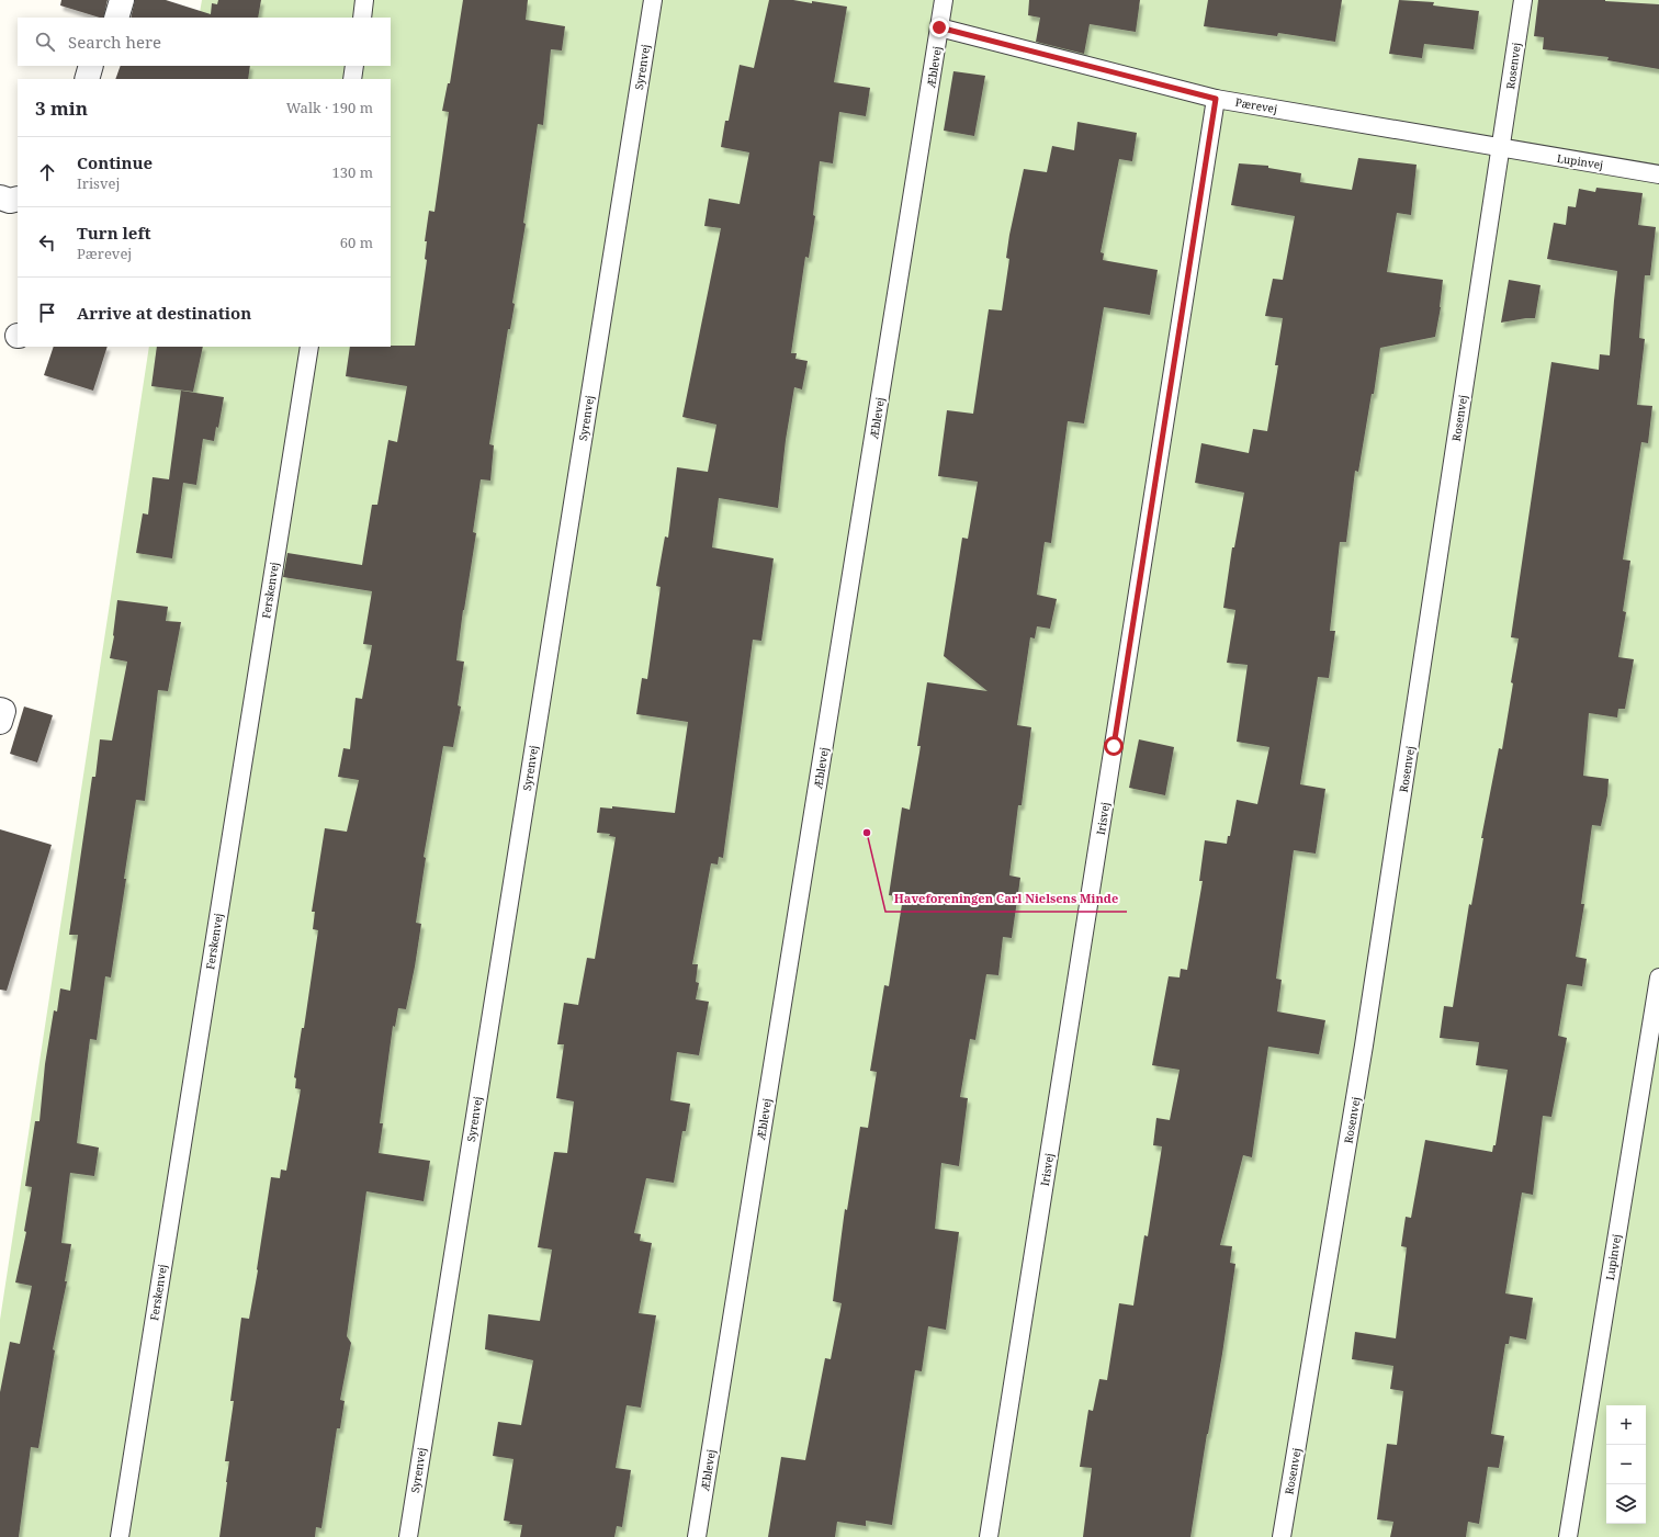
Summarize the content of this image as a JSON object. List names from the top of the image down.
{
  "streets": {
    "lane": [
      "Rosenvej",
      "Syrenvej",
      "Æblevej",
      "Pærevej",
      "Lupinvej",
      "Ferskenvej",
      "Irisvej"
    ]
  },
  "crossings": [
    ["Rosenvej", "Pærevej"],
    ["Rosenvej", "Lupinvej"],
    ["Æblevej", "Pærevej"],
    ["Pærevej", "Lupinvej"],
    ["Pærevej", "Irisvej"]
  ],
  "places": ["Haveforeningen Carl Nielsens Minde"],
  "page": {
    "search": "Search here",
    "heading": ["3 min", "Walk · 190 m"],
    "list": [
      ["Continue", "Irisvej", "130 m"],
      ["Turn left", "Pærevej", "60 m"],
      "Arrive at destination"
    ],
    "map_buttons": ["+", "−"]
  }
}
